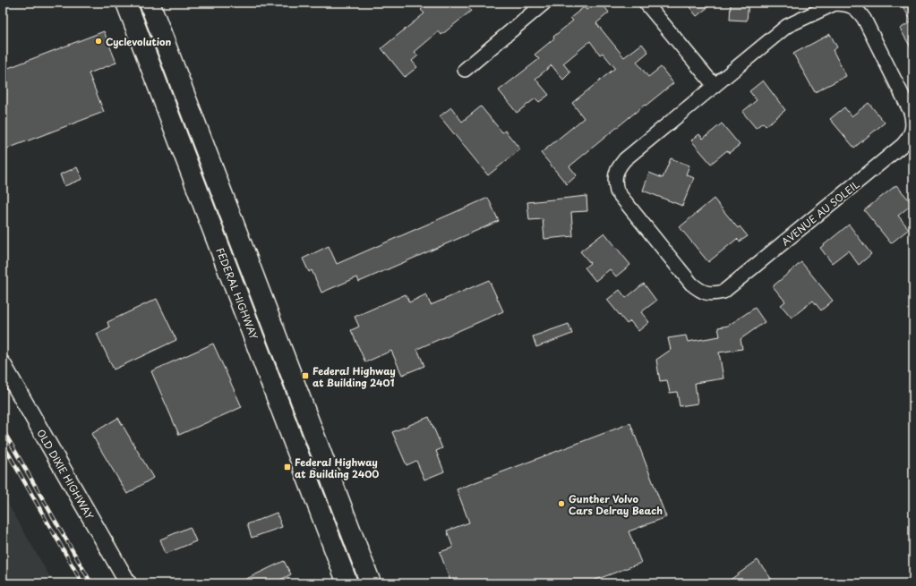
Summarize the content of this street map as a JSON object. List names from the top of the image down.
{
  "streets": {
    "main road": ["FEDERAL HIGHWAY"],
    "street": ["AVENUE AU SOLEIL", "OLD DIXIE HIGHWAY"]
  },
  "places": {
    "other": ["Cyclevolution", "Gunther Volvo Cars Delray Beach"],
    "transit": ["Federal Highway at Building 2401", "Federal Highway at Building 2400"]
  }
}
